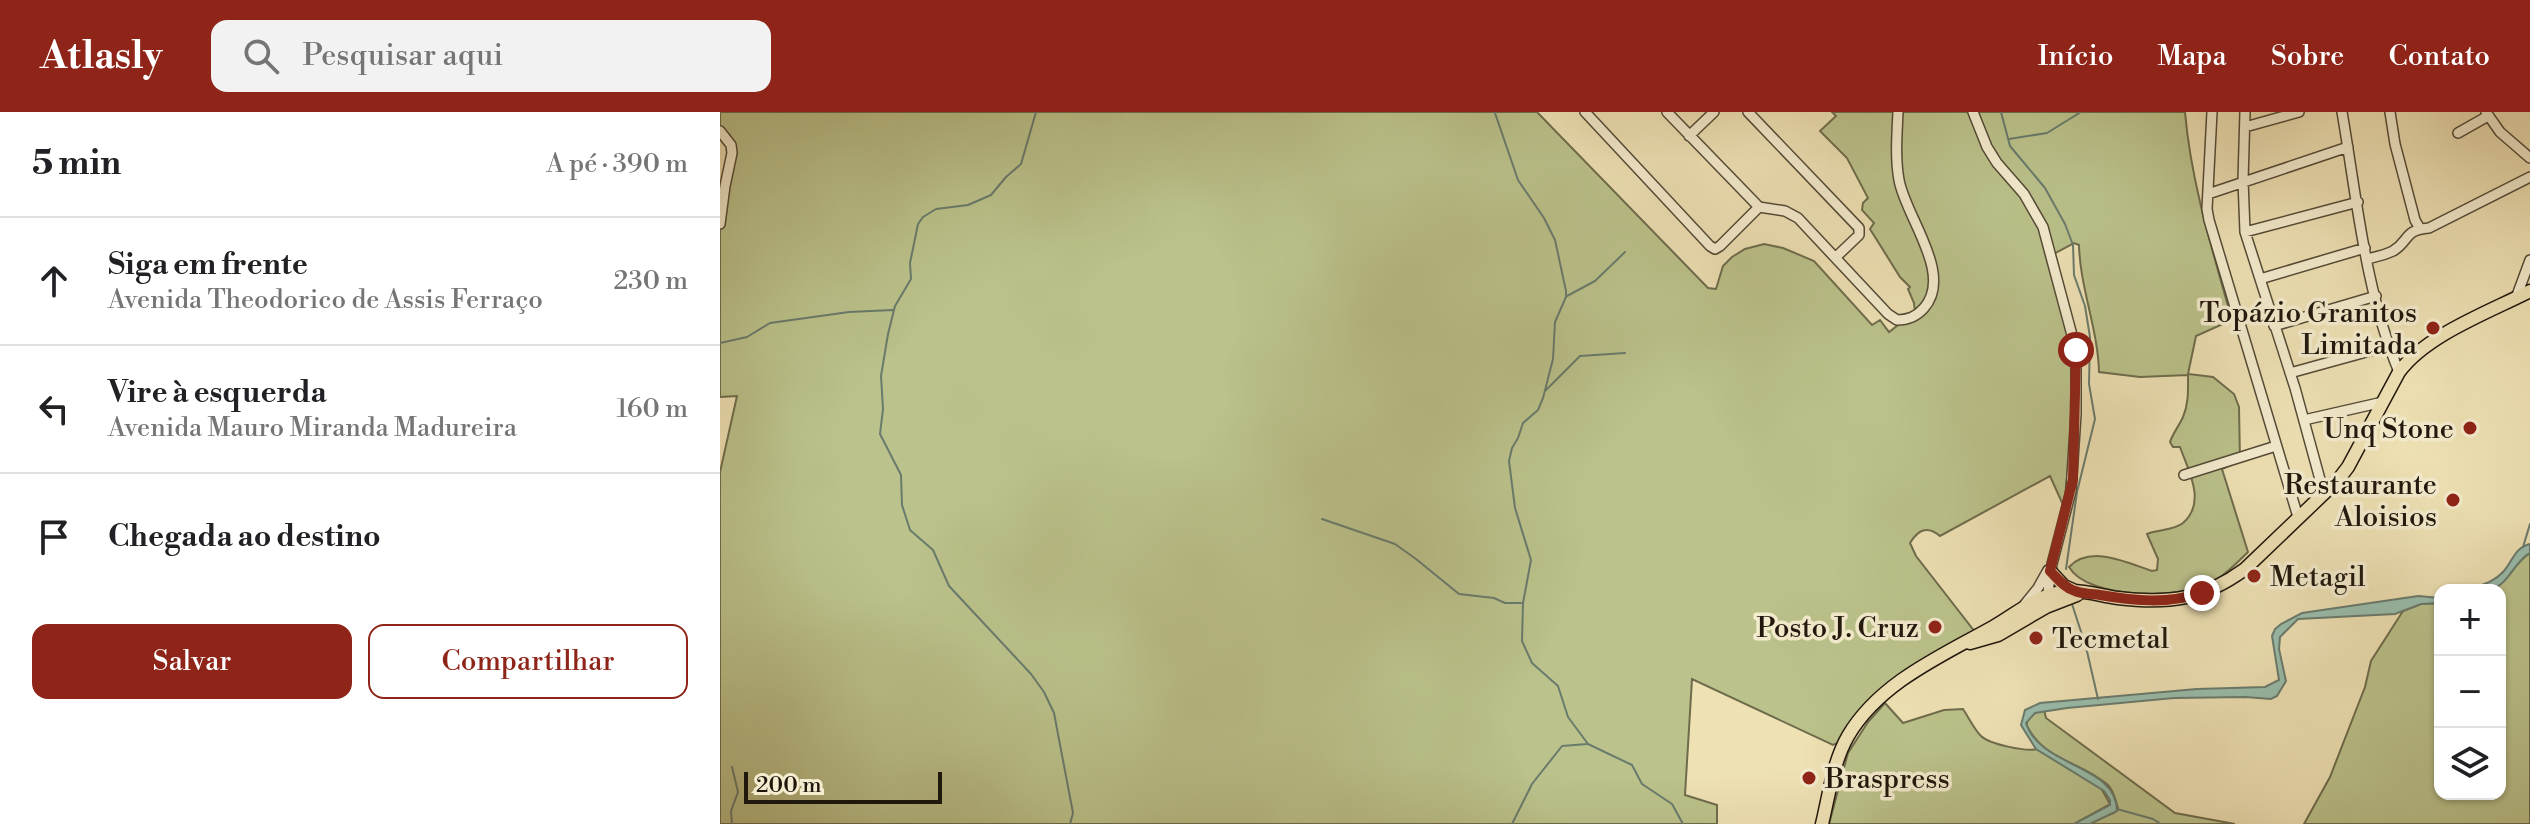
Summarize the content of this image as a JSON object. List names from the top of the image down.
{
  "places": [
    "Topázio Granitos Limitada",
    "Unq Stone",
    "Restaurante Aloisios",
    "Metagil",
    "Posto J. Cruz",
    "Tecmetal",
    "Braspress"
  ],
  "scale_bar": "200 m",
  "page": {
    "header": "Atlasly",
    "search": "Pesquisar aqui",
    "nav": [
      "Início",
      "Mapa",
      "Sobre",
      "Contato"
    ],
    "heading": ["5 min", "A pé · 390 m"],
    "list": [
      ["Siga em frente", "Avenida Theodorico de Assis Ferraço", "230 m"],
      ["Vire à esquerda", "Avenida Mauro Miranda Madureira", "160 m"],
      "Chegada ao destino"
    ],
    "map_buttons": ["+", "−"],
    "buttons": ["Salvar", "Compartilhar"],
    "scale": "200 m"
  }
}
